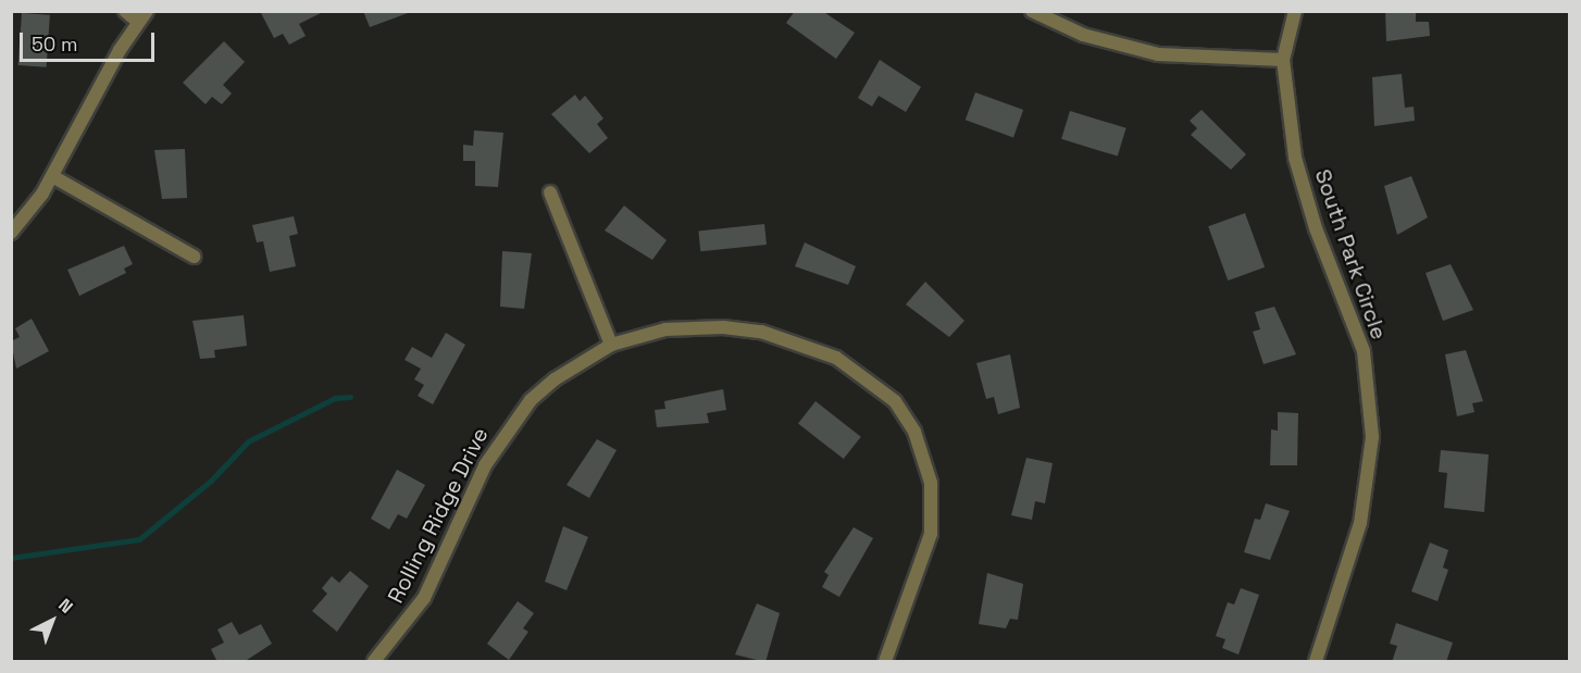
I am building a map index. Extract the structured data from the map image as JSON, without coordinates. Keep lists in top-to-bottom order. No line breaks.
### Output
{"streets":{"street":["South Park Circle","Rolling Ridge Drive"]},"scale_bar":"50 m","north":"top right"}
